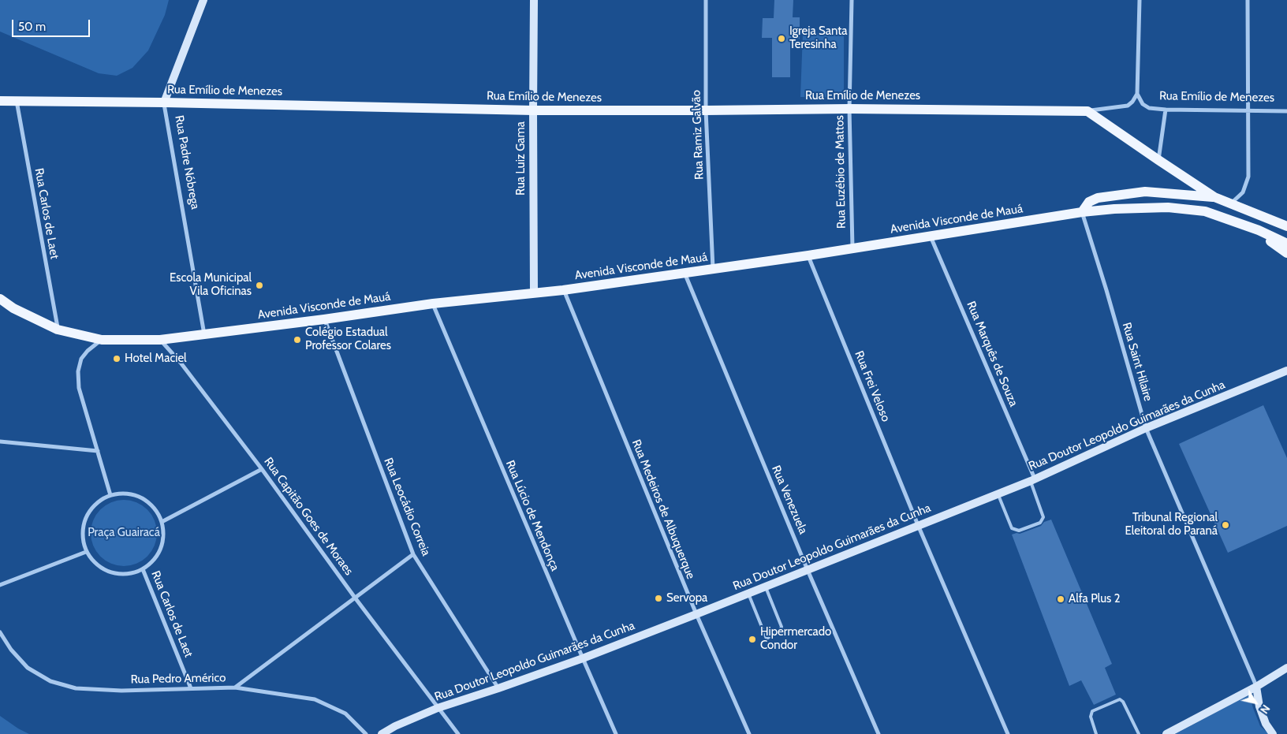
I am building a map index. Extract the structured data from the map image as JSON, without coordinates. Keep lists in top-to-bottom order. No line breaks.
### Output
{"streets":{"main road":["Rua Emílio de Menezes","Avenida Visconde de Mauá"],"street":["Rua Ramiz Galvão","Rua Luiz Gama","Rua Padre Nóbrega","Rua Euzébio de Mattos","Rua Carlos de Laet","Rua Marquês de Souza","Rua Saint Hilaire","Rua Frei Veloso","Rua Doutor Leopoldo Guimarães da Cunha","Rua Venezuela","Rua Leocádio Correia","Rua Medeiros de Albuquerque","Rua Lúcio de Mendonça","Rua Capitão Goes de Moraes","Rua Pedro Américo"]},"crossings":[["Rua Emílio de Menezes","Rua Ramiz Galvão"],["Rua Emílio de Menezes","Rua Luiz Gama"],["Rua Emílio de Menezes","Rua Padre Nóbrega"],["Rua Emílio de Menezes","Rua Euzébio de Mattos"],["Rua Emílio de Menezes","Rua Carlos de Laet"],["Rua Ramiz Galvão","Avenida Visconde de Mauá"],["Rua Luiz Gama","Avenida Visconde de Mauá"],["Rua Padre Nóbrega","Avenida Visconde de Mauá"],["Rua Euzébio de Mattos","Avenida Visconde de Mauá"],["Rua Carlos de Laet","Avenida Visconde de Mauá"],["Rua Carlos de Laet","Rua Pedro Américo"],["Avenida Visconde de Mauá","Rua Marquês de Souza"],["Avenida Visconde de Mauá","Rua Saint Hilaire"],["Avenida Visconde de Mauá","Rua Frei Veloso"],["Avenida Visconde de Mauá","Rua Venezuela"],["Avenida Visconde de Mauá","Rua Leocádio Correia"],["Avenida Visconde de Mauá","Rua Medeiros de Albuquerque"],["Avenida Visconde de Mauá","Rua Lúcio de Mendonça"],["Avenida Visconde de Mauá","Rua Capitão Goes de Moraes"],["Rua Marquês de Souza","Rua Doutor Leopoldo Guimarães da Cunha"],["Rua Saint Hilaire","Rua Doutor Leopoldo Guimarães da Cunha"],["Rua Frei Veloso","Rua Doutor Leopoldo Guimarães da Cunha"],["Rua Doutor Leopoldo Guimarães da Cunha","Rua Venezuela"],["Rua Doutor Leopoldo Guimarães da Cunha","Rua Leocádio Correia"],["Rua Doutor Leopoldo Guimarães da Cunha","Rua Medeiros de Albuquerque"],["Rua Doutor Leopoldo Guimarães da Cunha","Rua Lúcio de Mendonça"],["Rua Doutor Leopoldo Guimarães da Cunha","Rua Capitão Goes de Moraes"]],"parks":["Praça Guairacá"],"places":["Igreja Santa Teresinha","Escola Municipal Vila Oficinas","Colégio Estadual Professor Colares","Hotel Maciel","Tribunal Regional Eleitoral do Paraná","Servopa","Alfa Plus 2","Hipermercado Condor"],"scale_bar":"50 m","north":"bottom right"}
